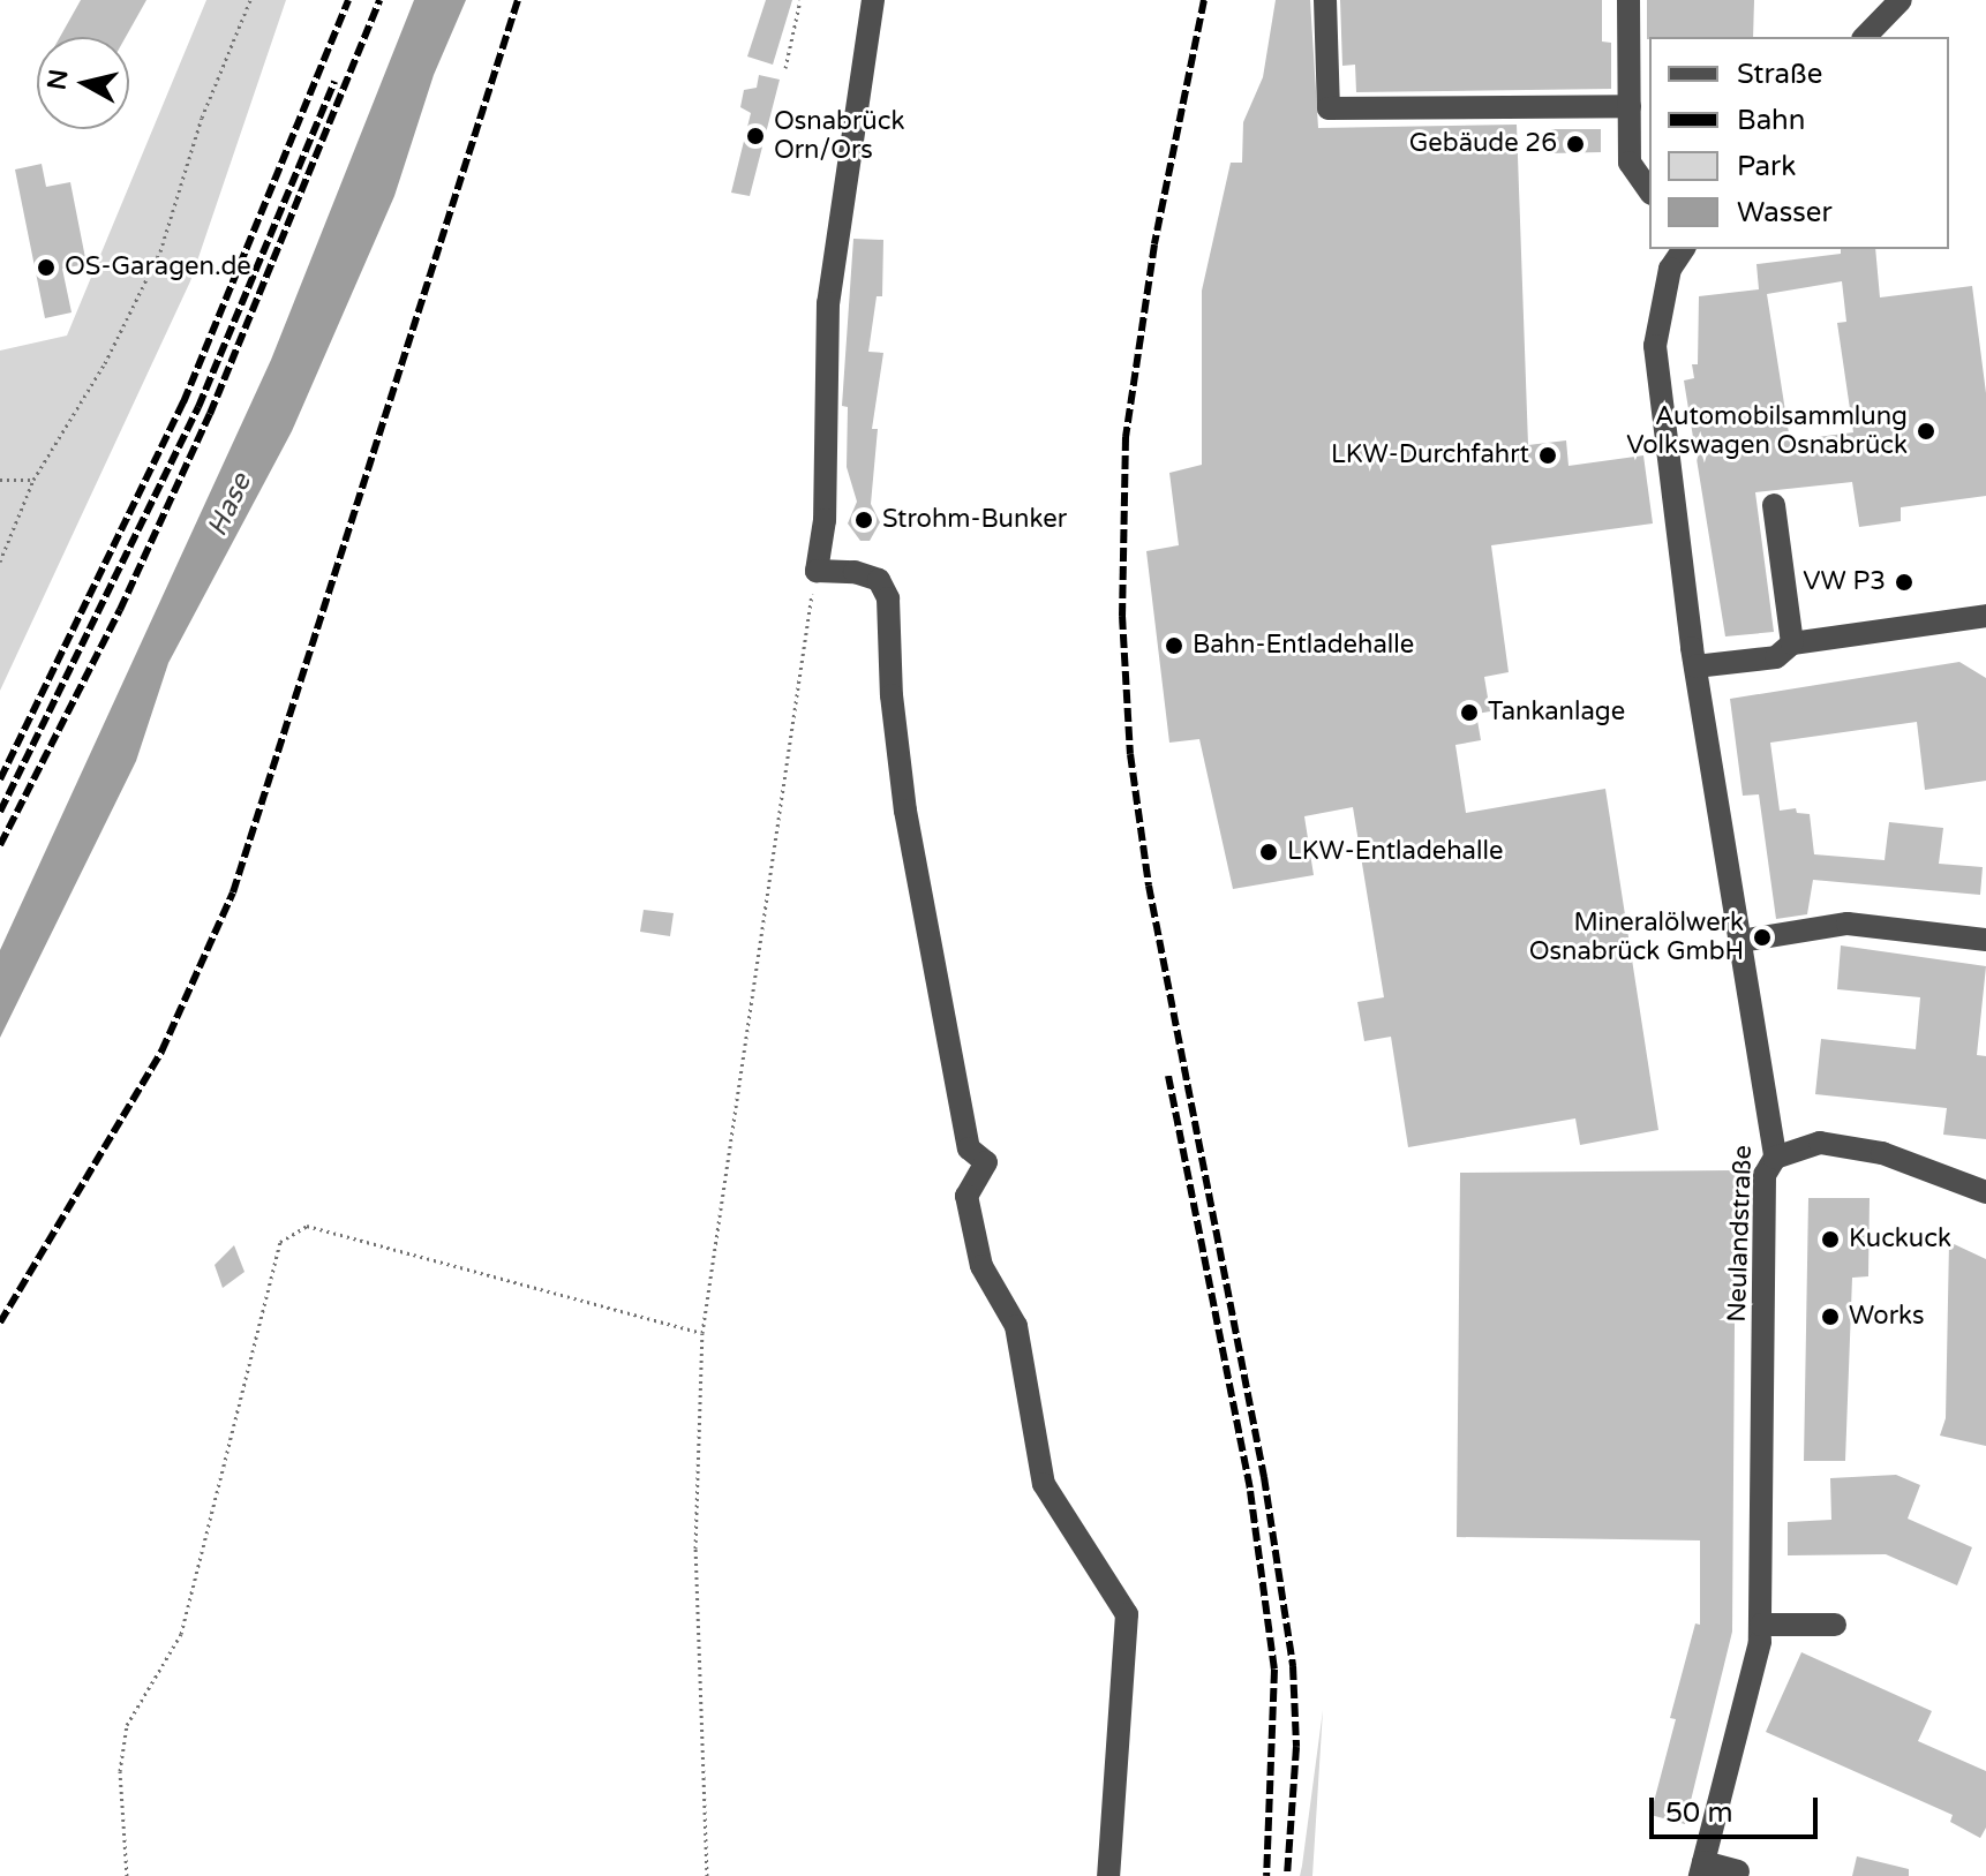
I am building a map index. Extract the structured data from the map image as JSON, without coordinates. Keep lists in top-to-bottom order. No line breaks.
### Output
{"streets":{"street":["Neulandstraße"]},"water":["Hase"],"places":["Osnabrück Orn/Ors","Gebäude 26","OS-Garagen.de","Automobilsammlung Volkswagen Osnabrück","LKW-Durchfahrt","Strohm-Bunker","VW P3","Bahn-Entladehalle","Tankanlage","LKW-Entladehalle","Mineralölwerk Osnabrück GmbH","Kuckuck","Works"],"legend":["Straße","Bahn","Park","Wasser"],"scale_bar":"50 m","north":"left"}
